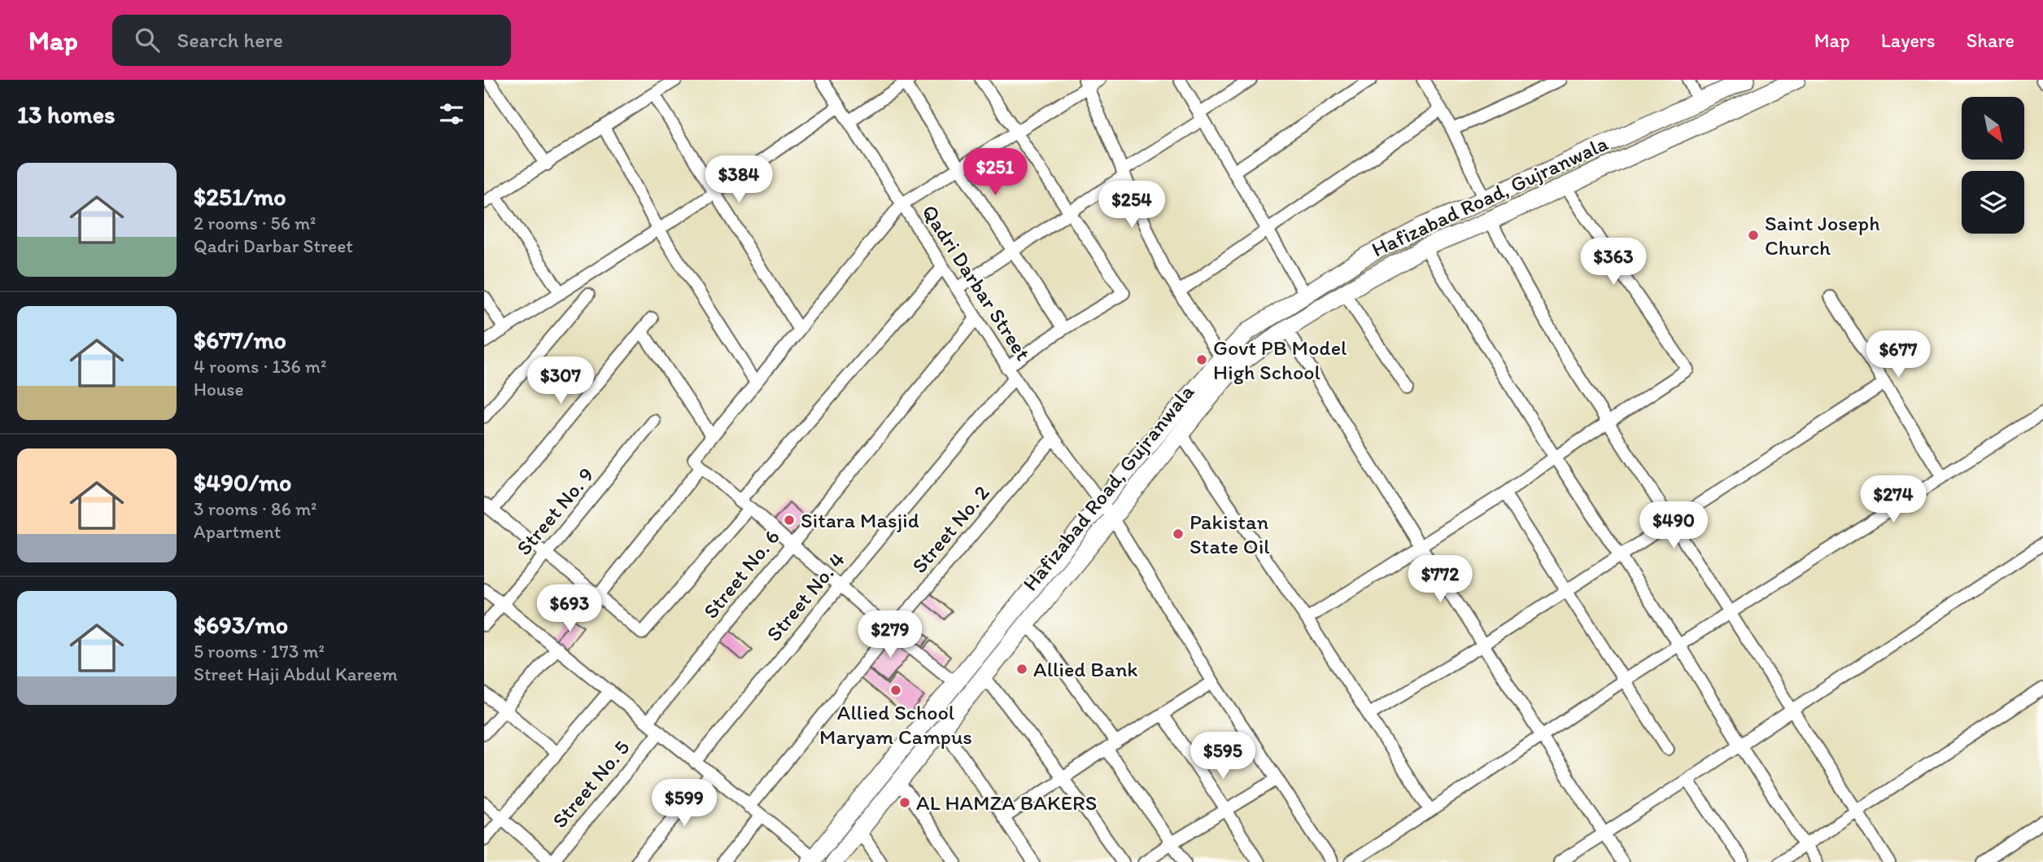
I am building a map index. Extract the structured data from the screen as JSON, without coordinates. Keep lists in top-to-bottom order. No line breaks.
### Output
{"streets":{"main road":["Hafizabad Road, Gujranwala"],"street":["Qadri Darbar Street","Street No. 9","Street No. 2","Street No. 6","Street No. 4","Street No. 5"]},"crossings":[["Hafizabad Road, Gujranwala","Qadri Darbar Street"],["Qadri Darbar Street","Street No. 2"],["Qadri Darbar Street","Street No. 6"],["Qadri Darbar Street","Street No. 4"]],"places":["Saint Joseph Church","Govt PB Model High School","Sitara Masjid","Pakistan State Oil","Allied Bank","Allied School Maryam Campus","AL HAMZA BAKERS"],"north":"bottom right","page":{"header":"Map","search":"Search here","nav":["Map","Layers","Share"],"heading":"13 homes","list":[{"name":"$251/mo","note":"2 rooms · 56 m² · Qadri Darbar Street"},{"name":"$677/mo","note":"4 rooms · 136 m² · House"},{"name":"$490/mo","note":"3 rooms · 86 m² · Apartment"},{"name":"$693/mo","note":"5 rooms · 173 m² · Street Haji Abdul Kareem"}],"price":["$251","$384","$254","$363","$677","$307","$274","$490","$772","$693","$279","$595","$599"]}}
